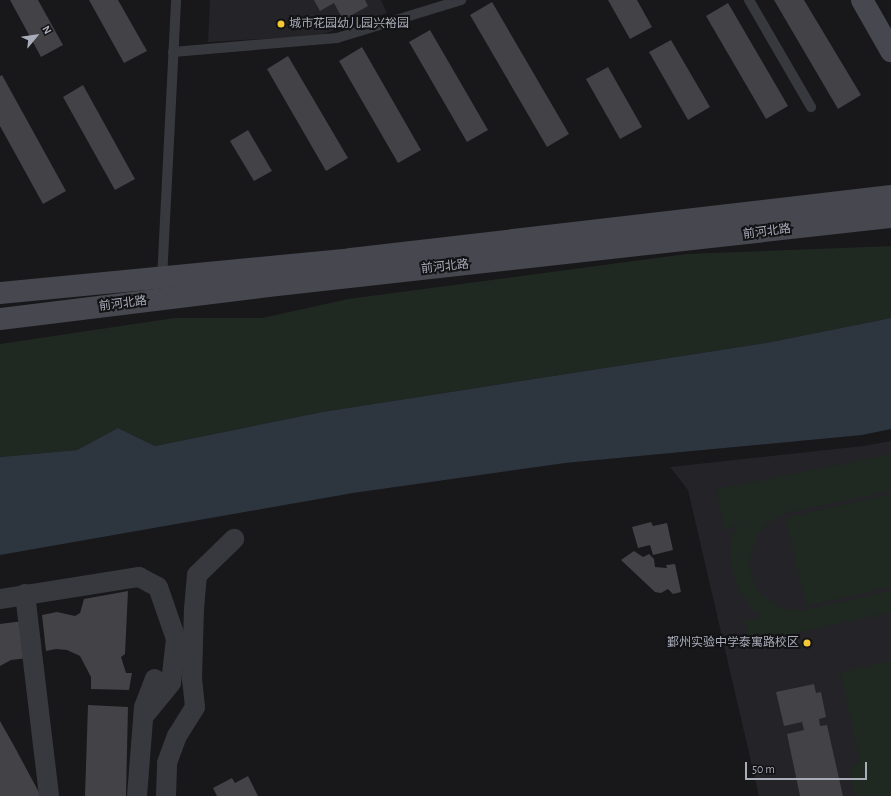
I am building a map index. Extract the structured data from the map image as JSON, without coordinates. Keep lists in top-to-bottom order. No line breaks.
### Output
{"streets":{"main road":["前河北路"]},"places":["城市花园幼儿园兴裕园","鄞州实验中学泰寓路校区"],"scale_bar":"50 m","north":"top right"}
